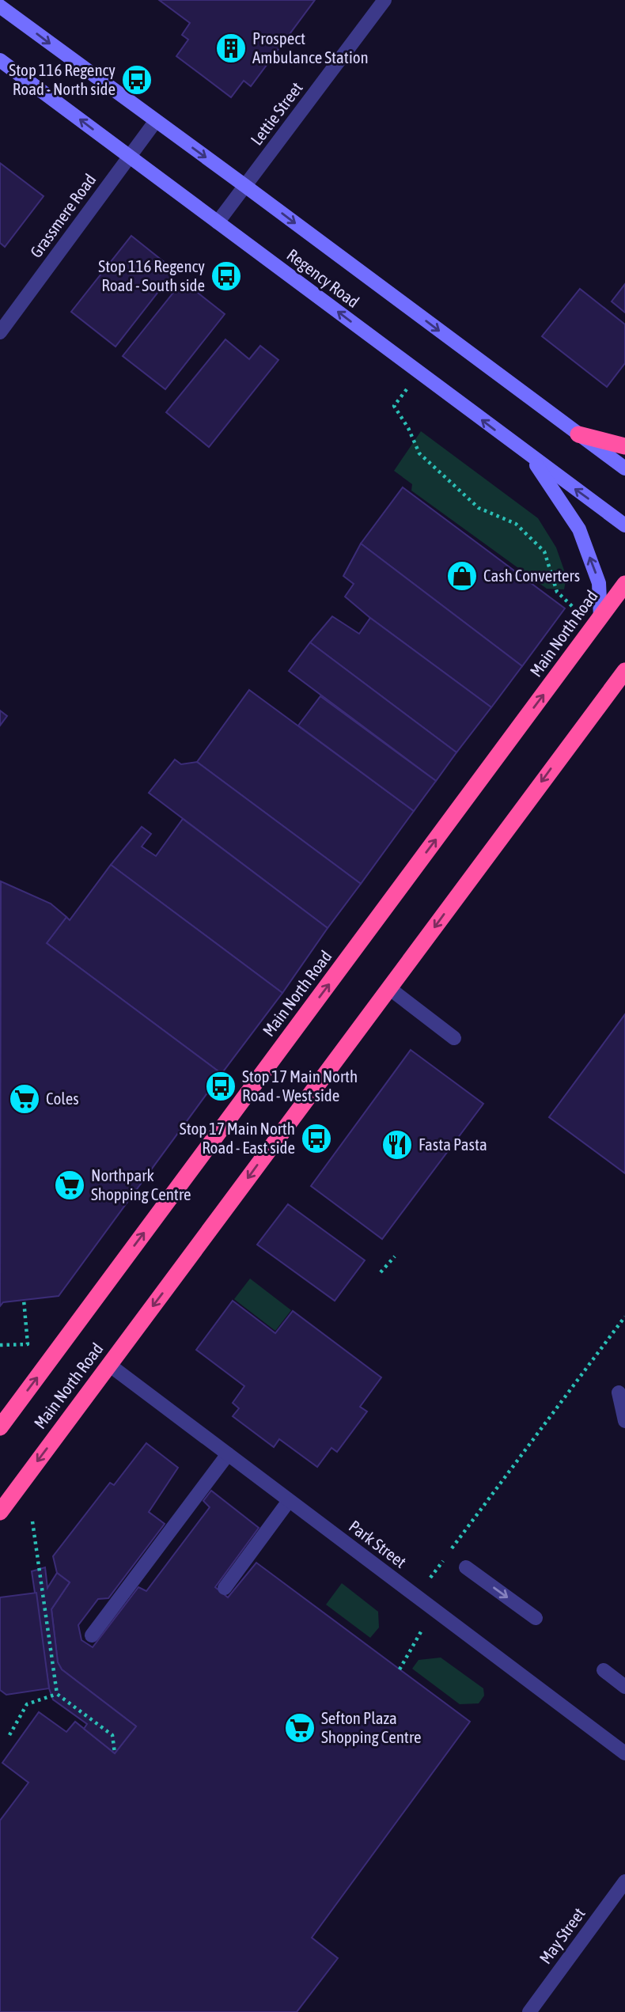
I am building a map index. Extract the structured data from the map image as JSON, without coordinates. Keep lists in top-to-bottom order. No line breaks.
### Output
{"streets":{"highway":["Main North Road"],"main road":["Regency Road"],"street":["Lettie Street","Grassmere Road","Park Street","May Street"]},"crossings":[["Lettie Street","Regency Road"],["Grassmere Road","Regency Road"],["Main North Road","Park Street"]],"places":{"building":["Prospect Ambulance Station"],"bus stop":["Stop 116 Regency Road - North side","Stop 116 Regency Road - South side","Stop 17 Main North Road - West side","Stop 17 Main North Road - East side"],"shop":["Cash Converters"],"supermarket":["Coles","Northpark Shopping Centre","Sefton Plaza Shopping Centre"],"restaurant":["Fasta Pasta"]}}
